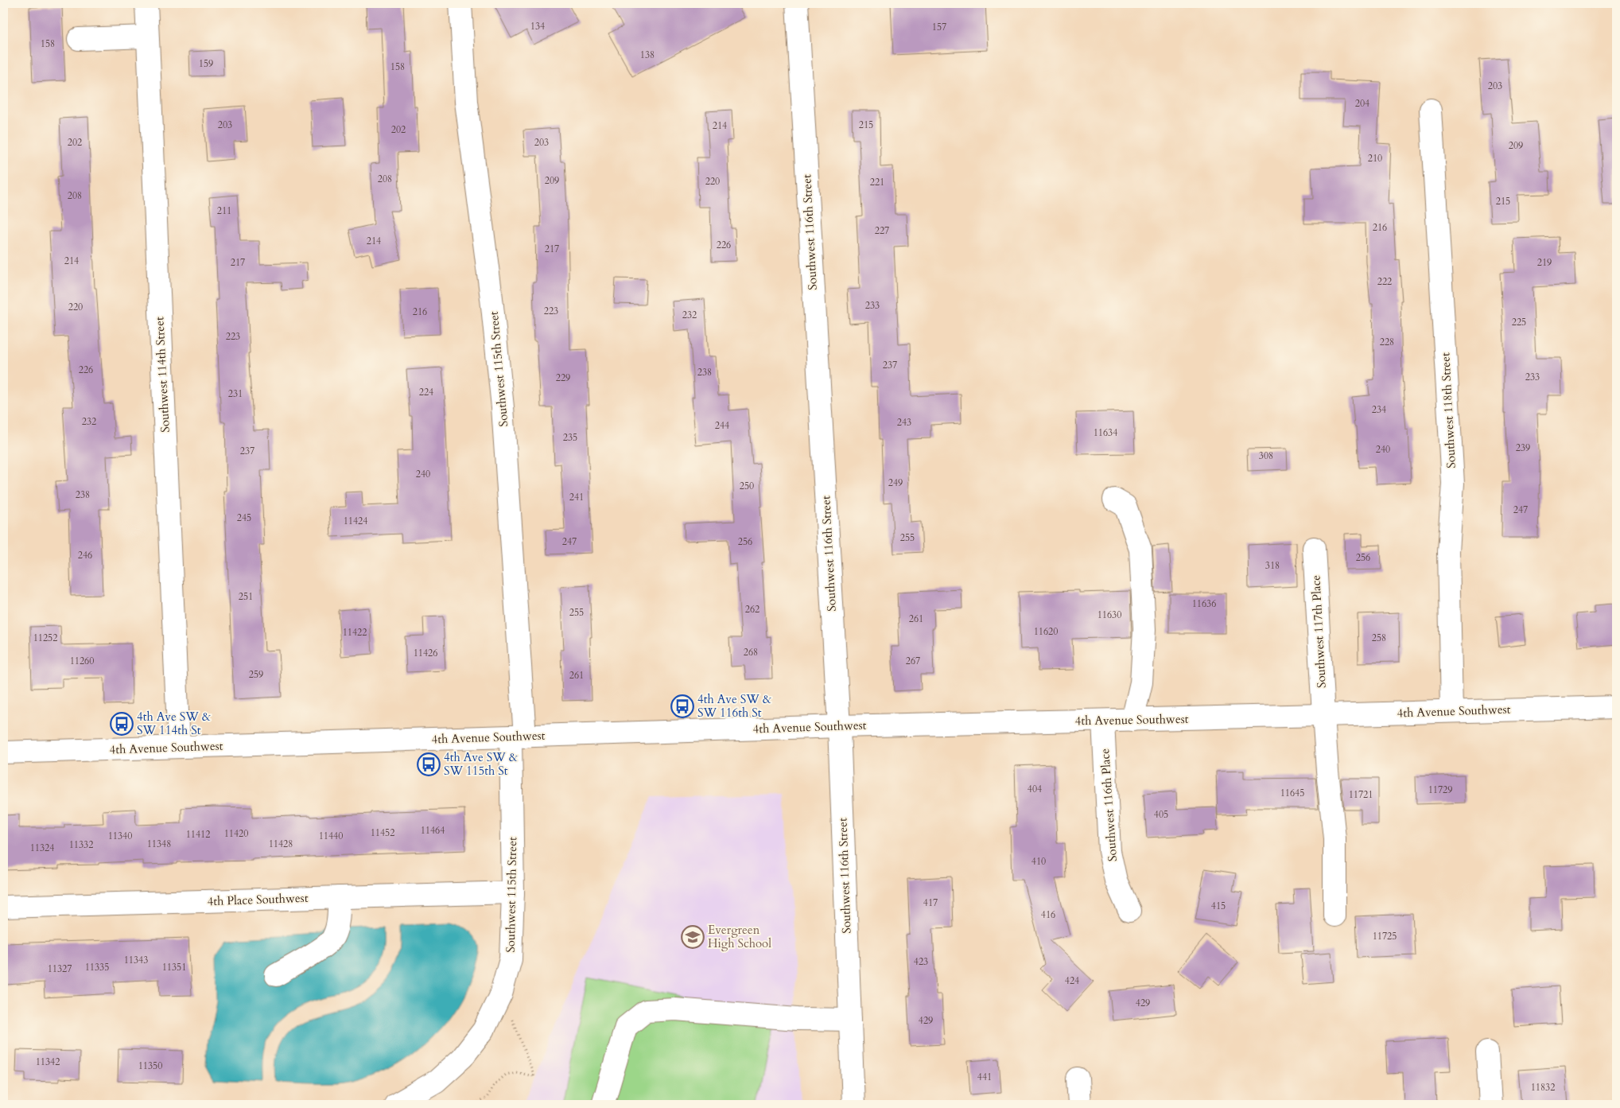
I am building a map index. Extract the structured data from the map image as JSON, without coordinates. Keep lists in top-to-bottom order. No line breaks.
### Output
{"streets":{"street":["Southwest 116th Street","Southwest 115th Street","Southwest 114th Street","Southwest 118th Street","Southwest 117th Place","4th Avenue Southwest","Southwest 116th Place","4th Place Southwest"]},"crossings":[["Southwest 116th Street","4th Avenue Southwest"],["Southwest 115th Street","4th Avenue Southwest"],["Southwest 115th Street","4th Place Southwest"],["Southwest 114th Street","4th Avenue Southwest"],["Southwest 118th Street","4th Avenue Southwest"],["Southwest 117th Place","4th Avenue Southwest"],["4th Avenue Southwest","Southwest 116th Place"]],"places":{"bus stop":["4th Ave SW & SW 116th St","4th Ave SW & SW 114th St","4th Ave SW & SW 115th St"],"school or university":["Evergreen High School"]},"house_numbers":["134","157","158","138","159","158","203","204","203","215","214","202","202","203","209","210","208","209","220","221","208","215","211","216","227","214","226","217","214","217","219","222","233","220","223","216","232","225","223","228","237","226","238","233","229","224","231","234","232","243","244","11634","235","239","240","237","308","240","249","250","238","241","247","245","11424","255","247","256","246","256","318","251","11636","262","255","11630","261","11620","11422","11252","258","268","11426","11260","267","259","261","404","11729","11645","11721","405","11464","11452","11420","11412","11340","11440","11348","11428","11332","11324","410","417","415","416","11725","11343","423","11335","11351","11327","424","429","429","11342","11350","441","11832"]}
